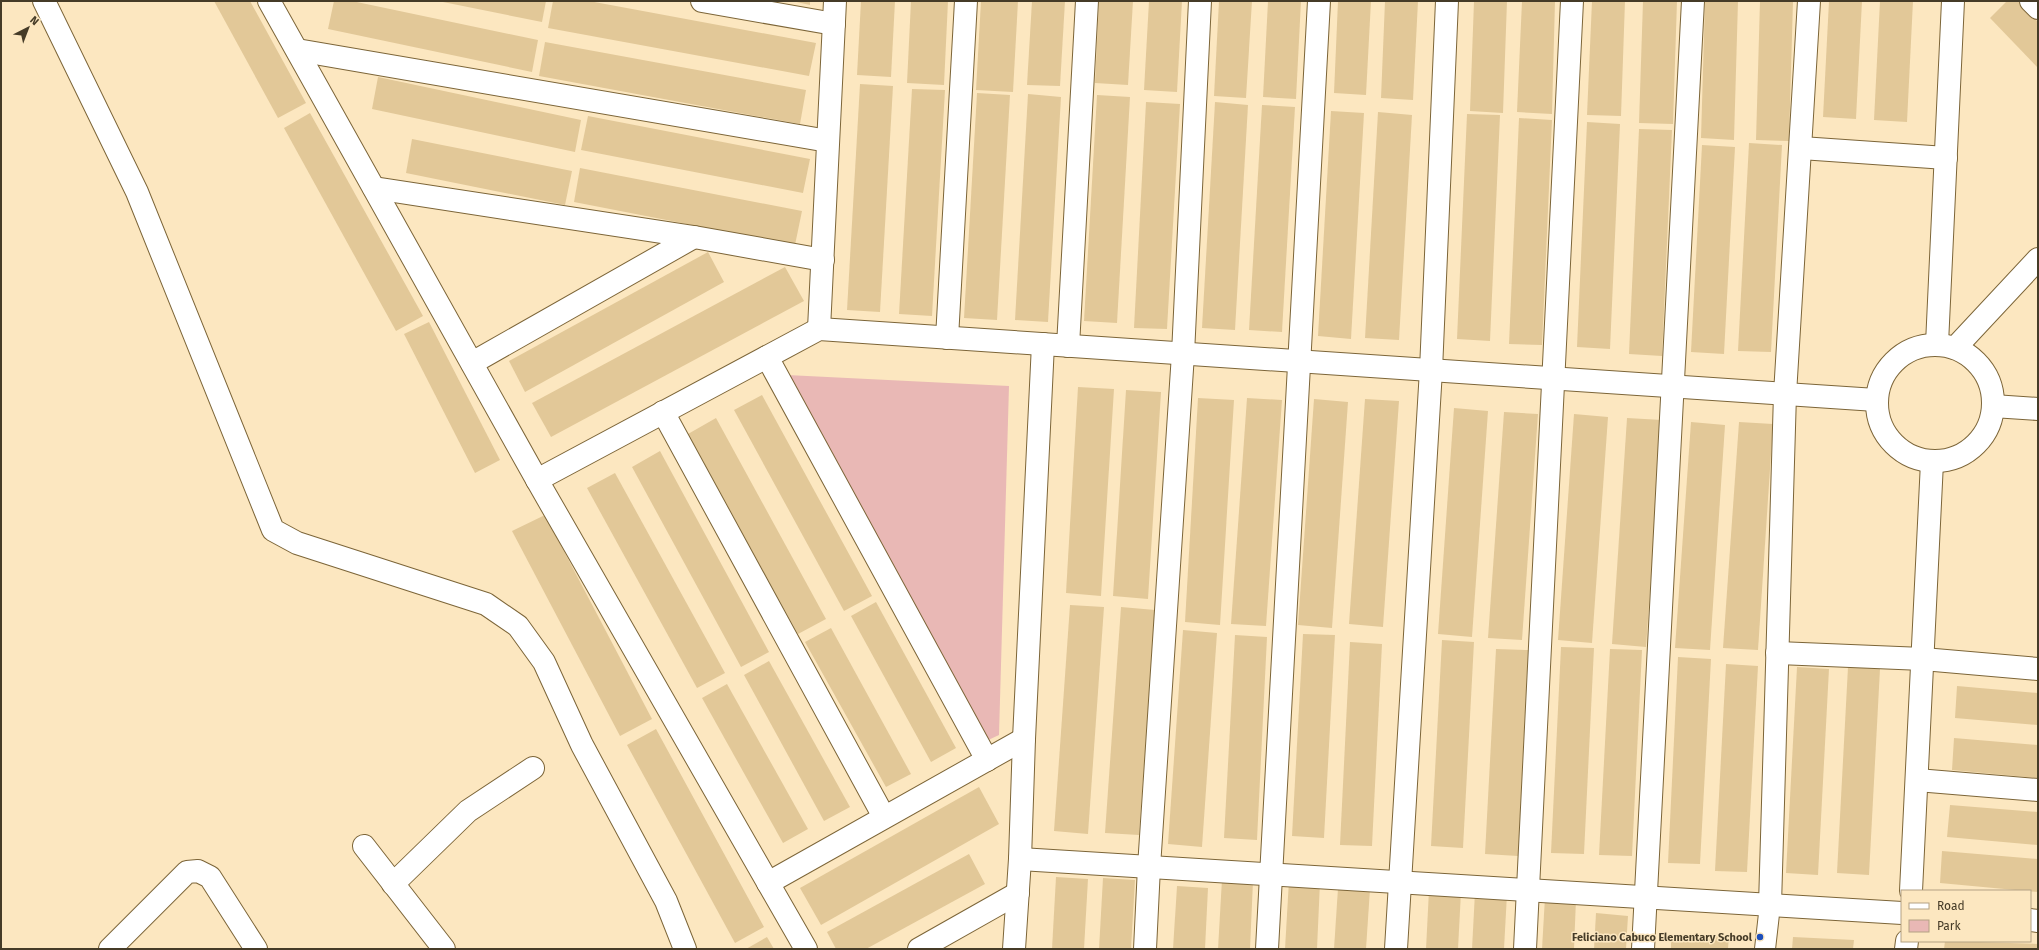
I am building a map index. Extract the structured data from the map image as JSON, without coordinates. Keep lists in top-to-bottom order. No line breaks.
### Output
{"places":["Feliciano Cabuco Elementary School"],"legend":["Road","Park"],"north":"top right"}
